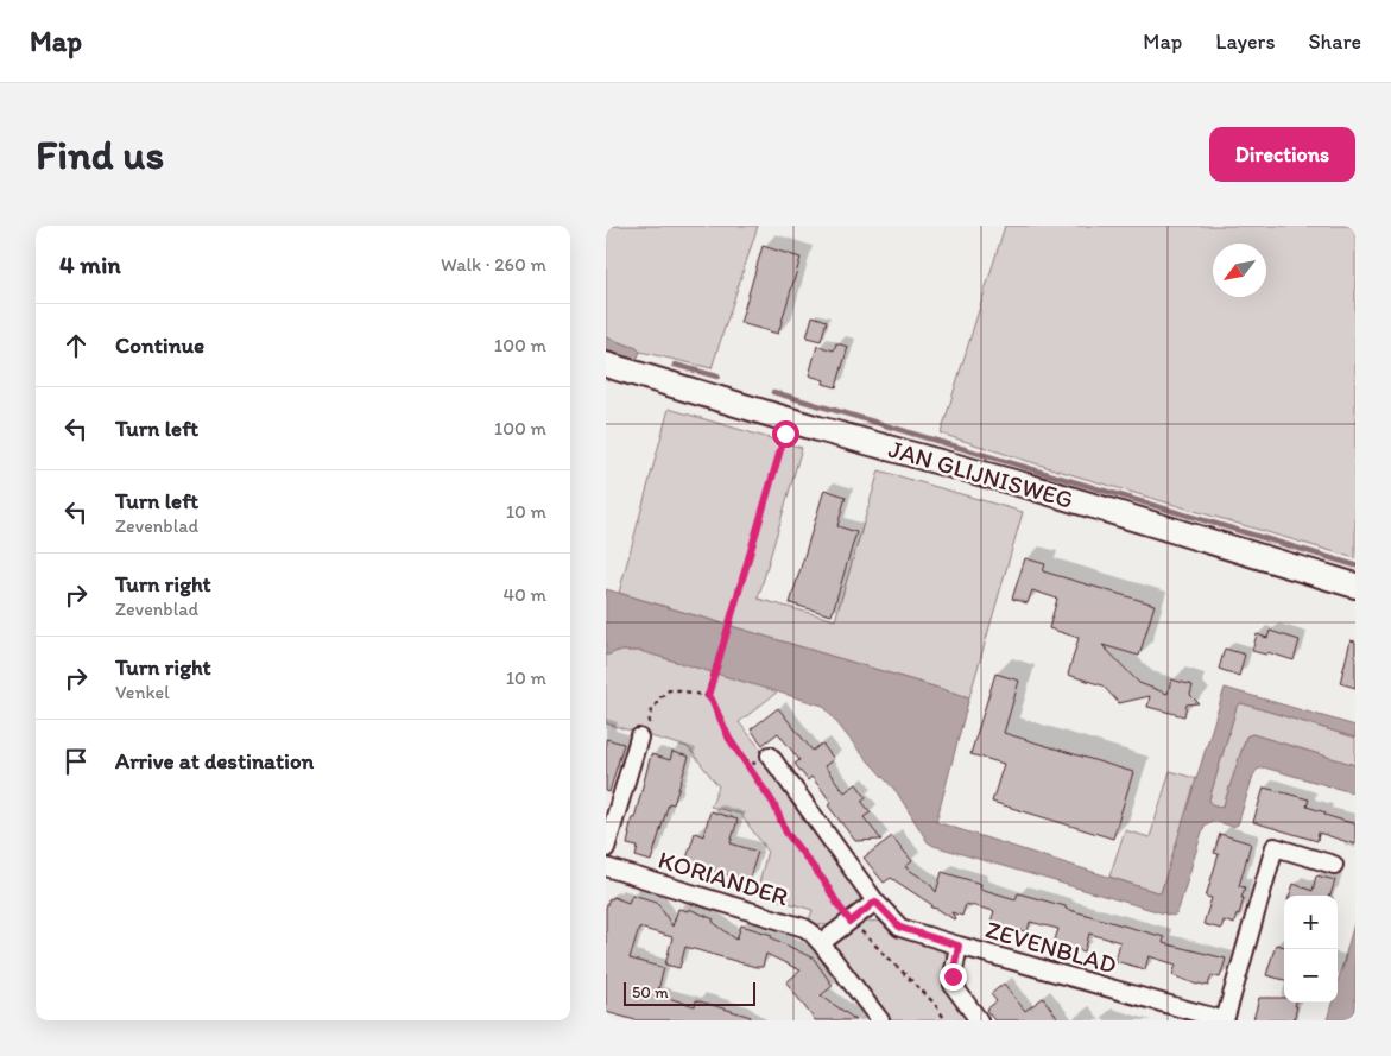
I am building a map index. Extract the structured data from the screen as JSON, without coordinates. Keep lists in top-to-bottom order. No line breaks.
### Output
{"streets":{"street":["JAN GLIJNISWEG","KORIANDER","ZEVENBLAD"]},"scale_bar":"50 m","north":"bottom left","page":{"header":"Map","nav":["Map","Layers","Share"],"buttons":"Directions","title":"Find us","heading":["4 min","Walk · 260 m"],"list":[["Continue","100 m"],["Turn left","100 m"],["Turn left","Zevenblad","10 m"],["Turn right","Zevenblad","40 m"],["Turn right","Venkel","10 m"],"Arrive at destination"],"map_buttons":["+","−"],"scale":"50 m"}}
